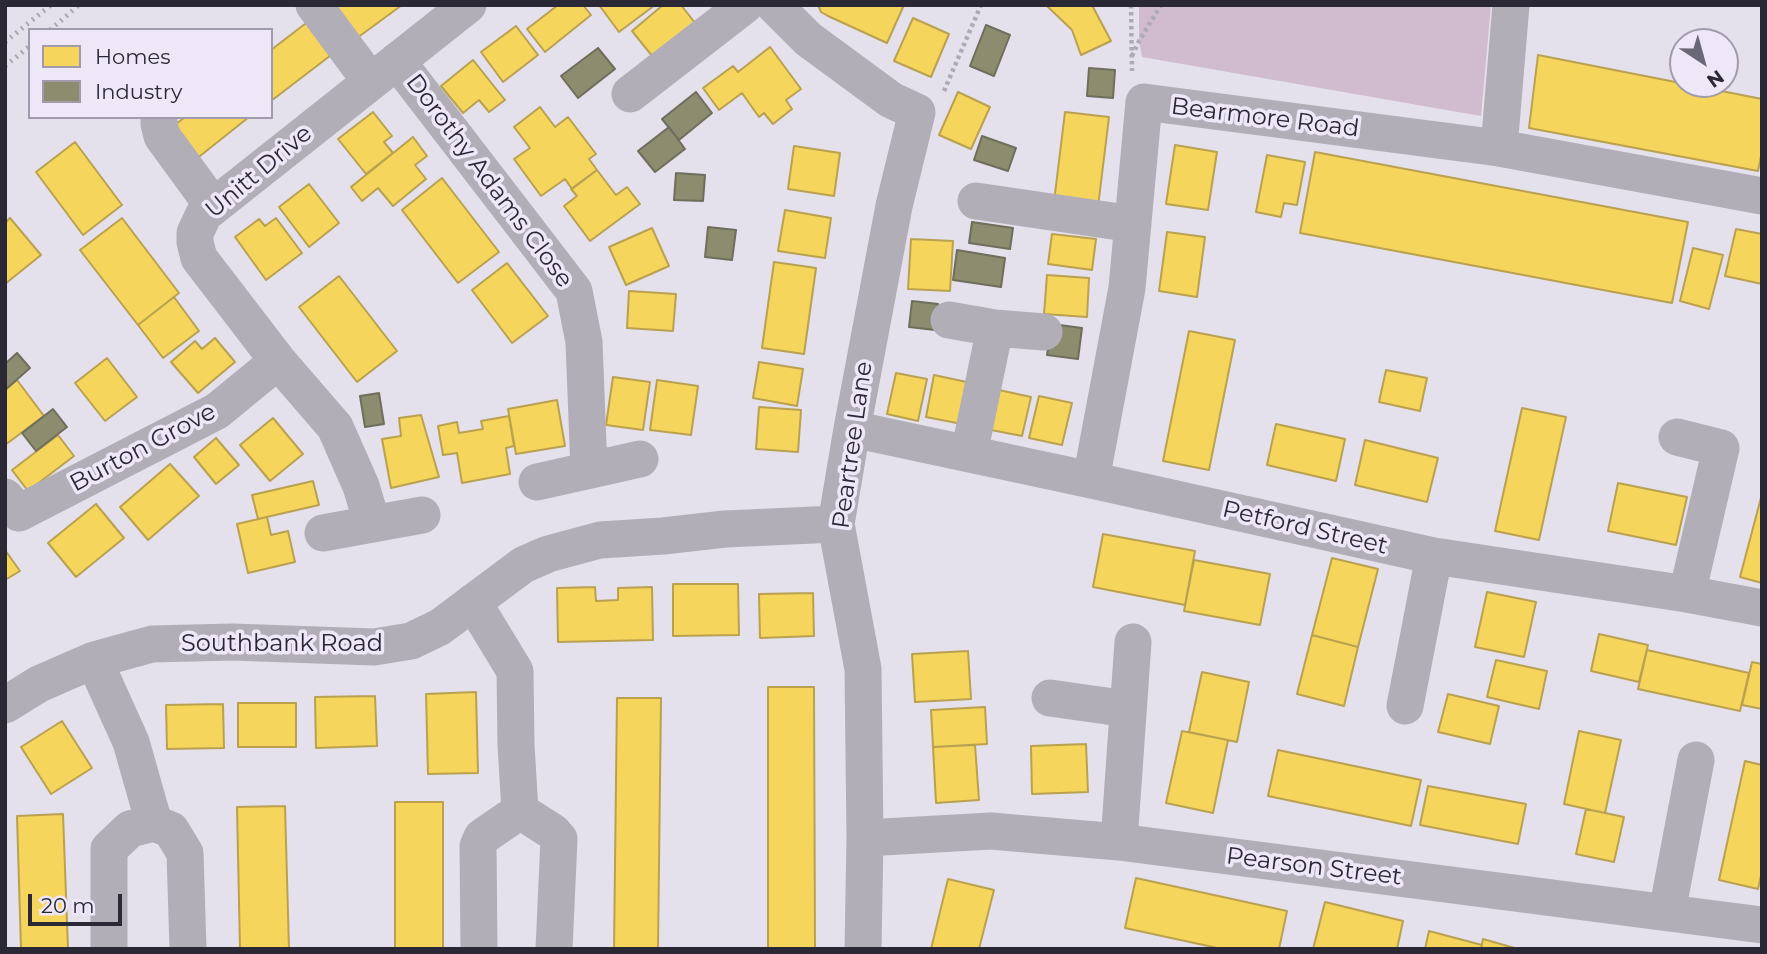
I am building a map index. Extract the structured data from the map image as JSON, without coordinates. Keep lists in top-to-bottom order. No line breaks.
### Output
{"streets":{"street":["Bearmore Road","Unitt Drive","Dorothy Adams Close","Peartree Lane","Burton Grove","Petford Street","Southbank Road","Pearson Street"]},"crossings":[["Bearmore Road","Petford Street"],["Unitt Drive","Dorothy Adams Close"],["Unitt Drive","Burton Grove"],["Peartree Lane","Petford Street"],["Peartree Lane","Southbank Road"],["Peartree Lane","Pearson Street"]],"legend":["Homes","Industry"],"scale_bar":"20 m","north":"bottom right"}
